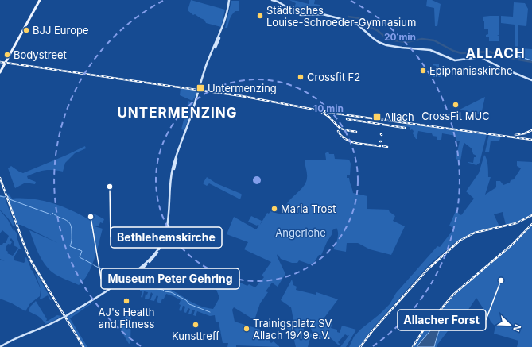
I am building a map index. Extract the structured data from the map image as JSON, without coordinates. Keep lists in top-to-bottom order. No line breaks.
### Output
{"districts":["ALLACH","UNTERMENZING"],"parks":["Angerlohe"],"places":{"other":["Städtisches Louise-Schroeder-Gymnasium","BJJ Europe","Bodystreet","Epiphaniaskirche","Crossfit F2","CrossFit MUC","Bethlehemskirche","Maria Trost","Museum Peter Gehring","Allacher Forst","AJ's Health and Fitness","Kunsttreff","Trainigsplatz SV Allach 1949 e.V."],"transit":["Untermenzing","Allach"]},"north":"bottom right","rings":["20 min","10 min"]}
